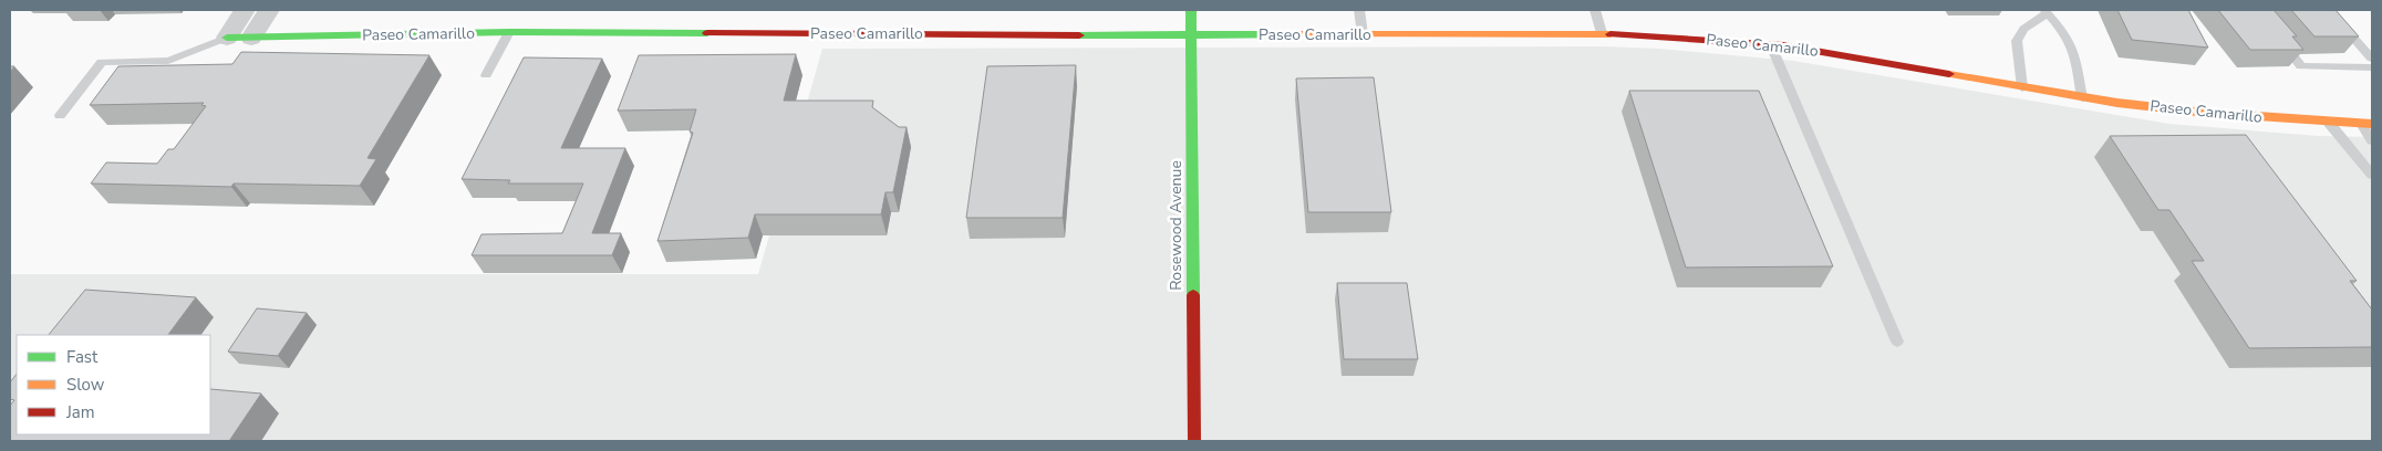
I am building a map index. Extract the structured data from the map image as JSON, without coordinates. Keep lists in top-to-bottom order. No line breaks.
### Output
{"streets":{"street":["Paseo Camarillo","Rosewood Avenue"]},"crossings":[["Paseo Camarillo","Rosewood Avenue"]],"legend":["Fast","Slow","Jam"]}
